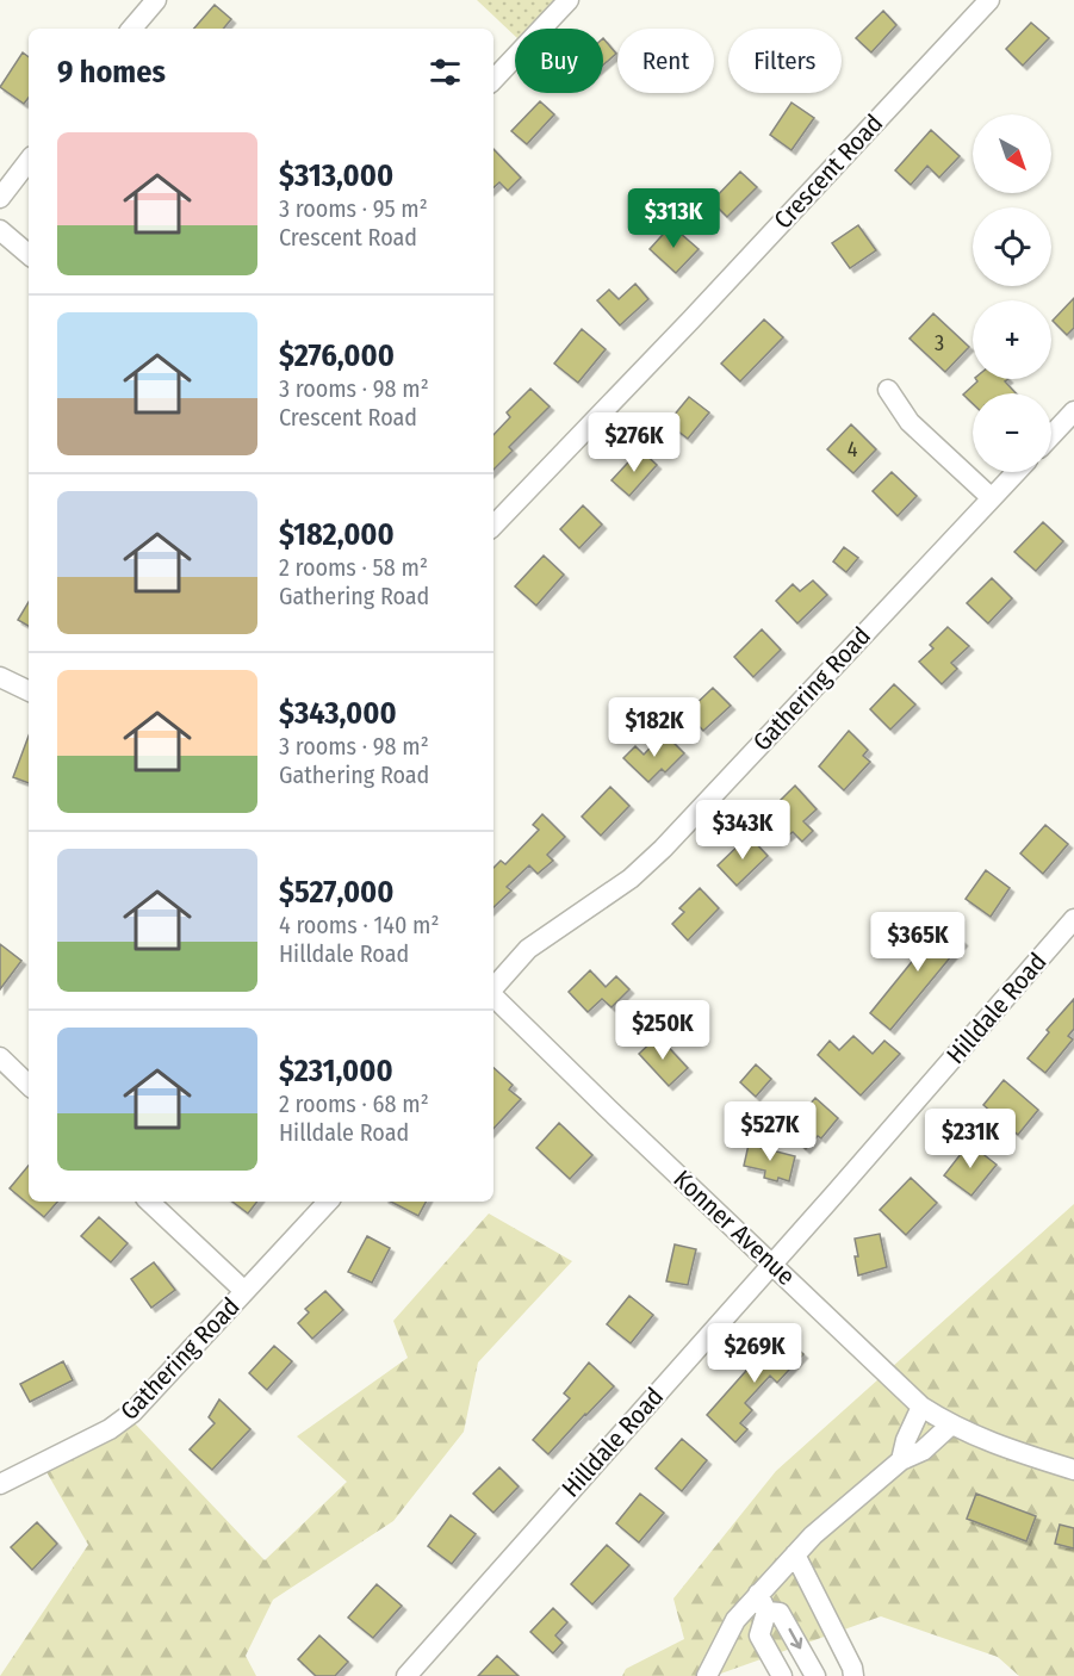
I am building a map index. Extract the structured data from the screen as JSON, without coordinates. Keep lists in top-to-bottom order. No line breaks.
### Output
{"streets":{"street":["Crescent Road","Gathering Road","Hilldale Road","Konner Avenue"]},"crossings":[["Hilldale Road","Konner Avenue"]],"house_numbers":["3","4"],"north":"bottom right","page":{"chip":["Buy","Rent","Filters"],"heading":"9 homes","map_buttons":["+","−"],"list":[{"name":"$313,000","note":"3 rooms · 95 m² · Crescent Road"},{"name":"$276,000","note":"3 rooms · 98 m² · Crescent Road"},{"name":"$182,000","note":"2 rooms · 58 m² · Gathering Road"},{"name":"$343,000","note":"3 rooms · 98 m² · Gathering Road"},{"name":"$527,000","note":"4 rooms · 140 m² · Hilldale Road"},{"name":"$231,000","note":"2 rooms · 68 m² · Hilldale Road"}],"price":["$313K","$276K","$182K","$343K","$365K","$250K","$527K","$231K","$269K"]}}
